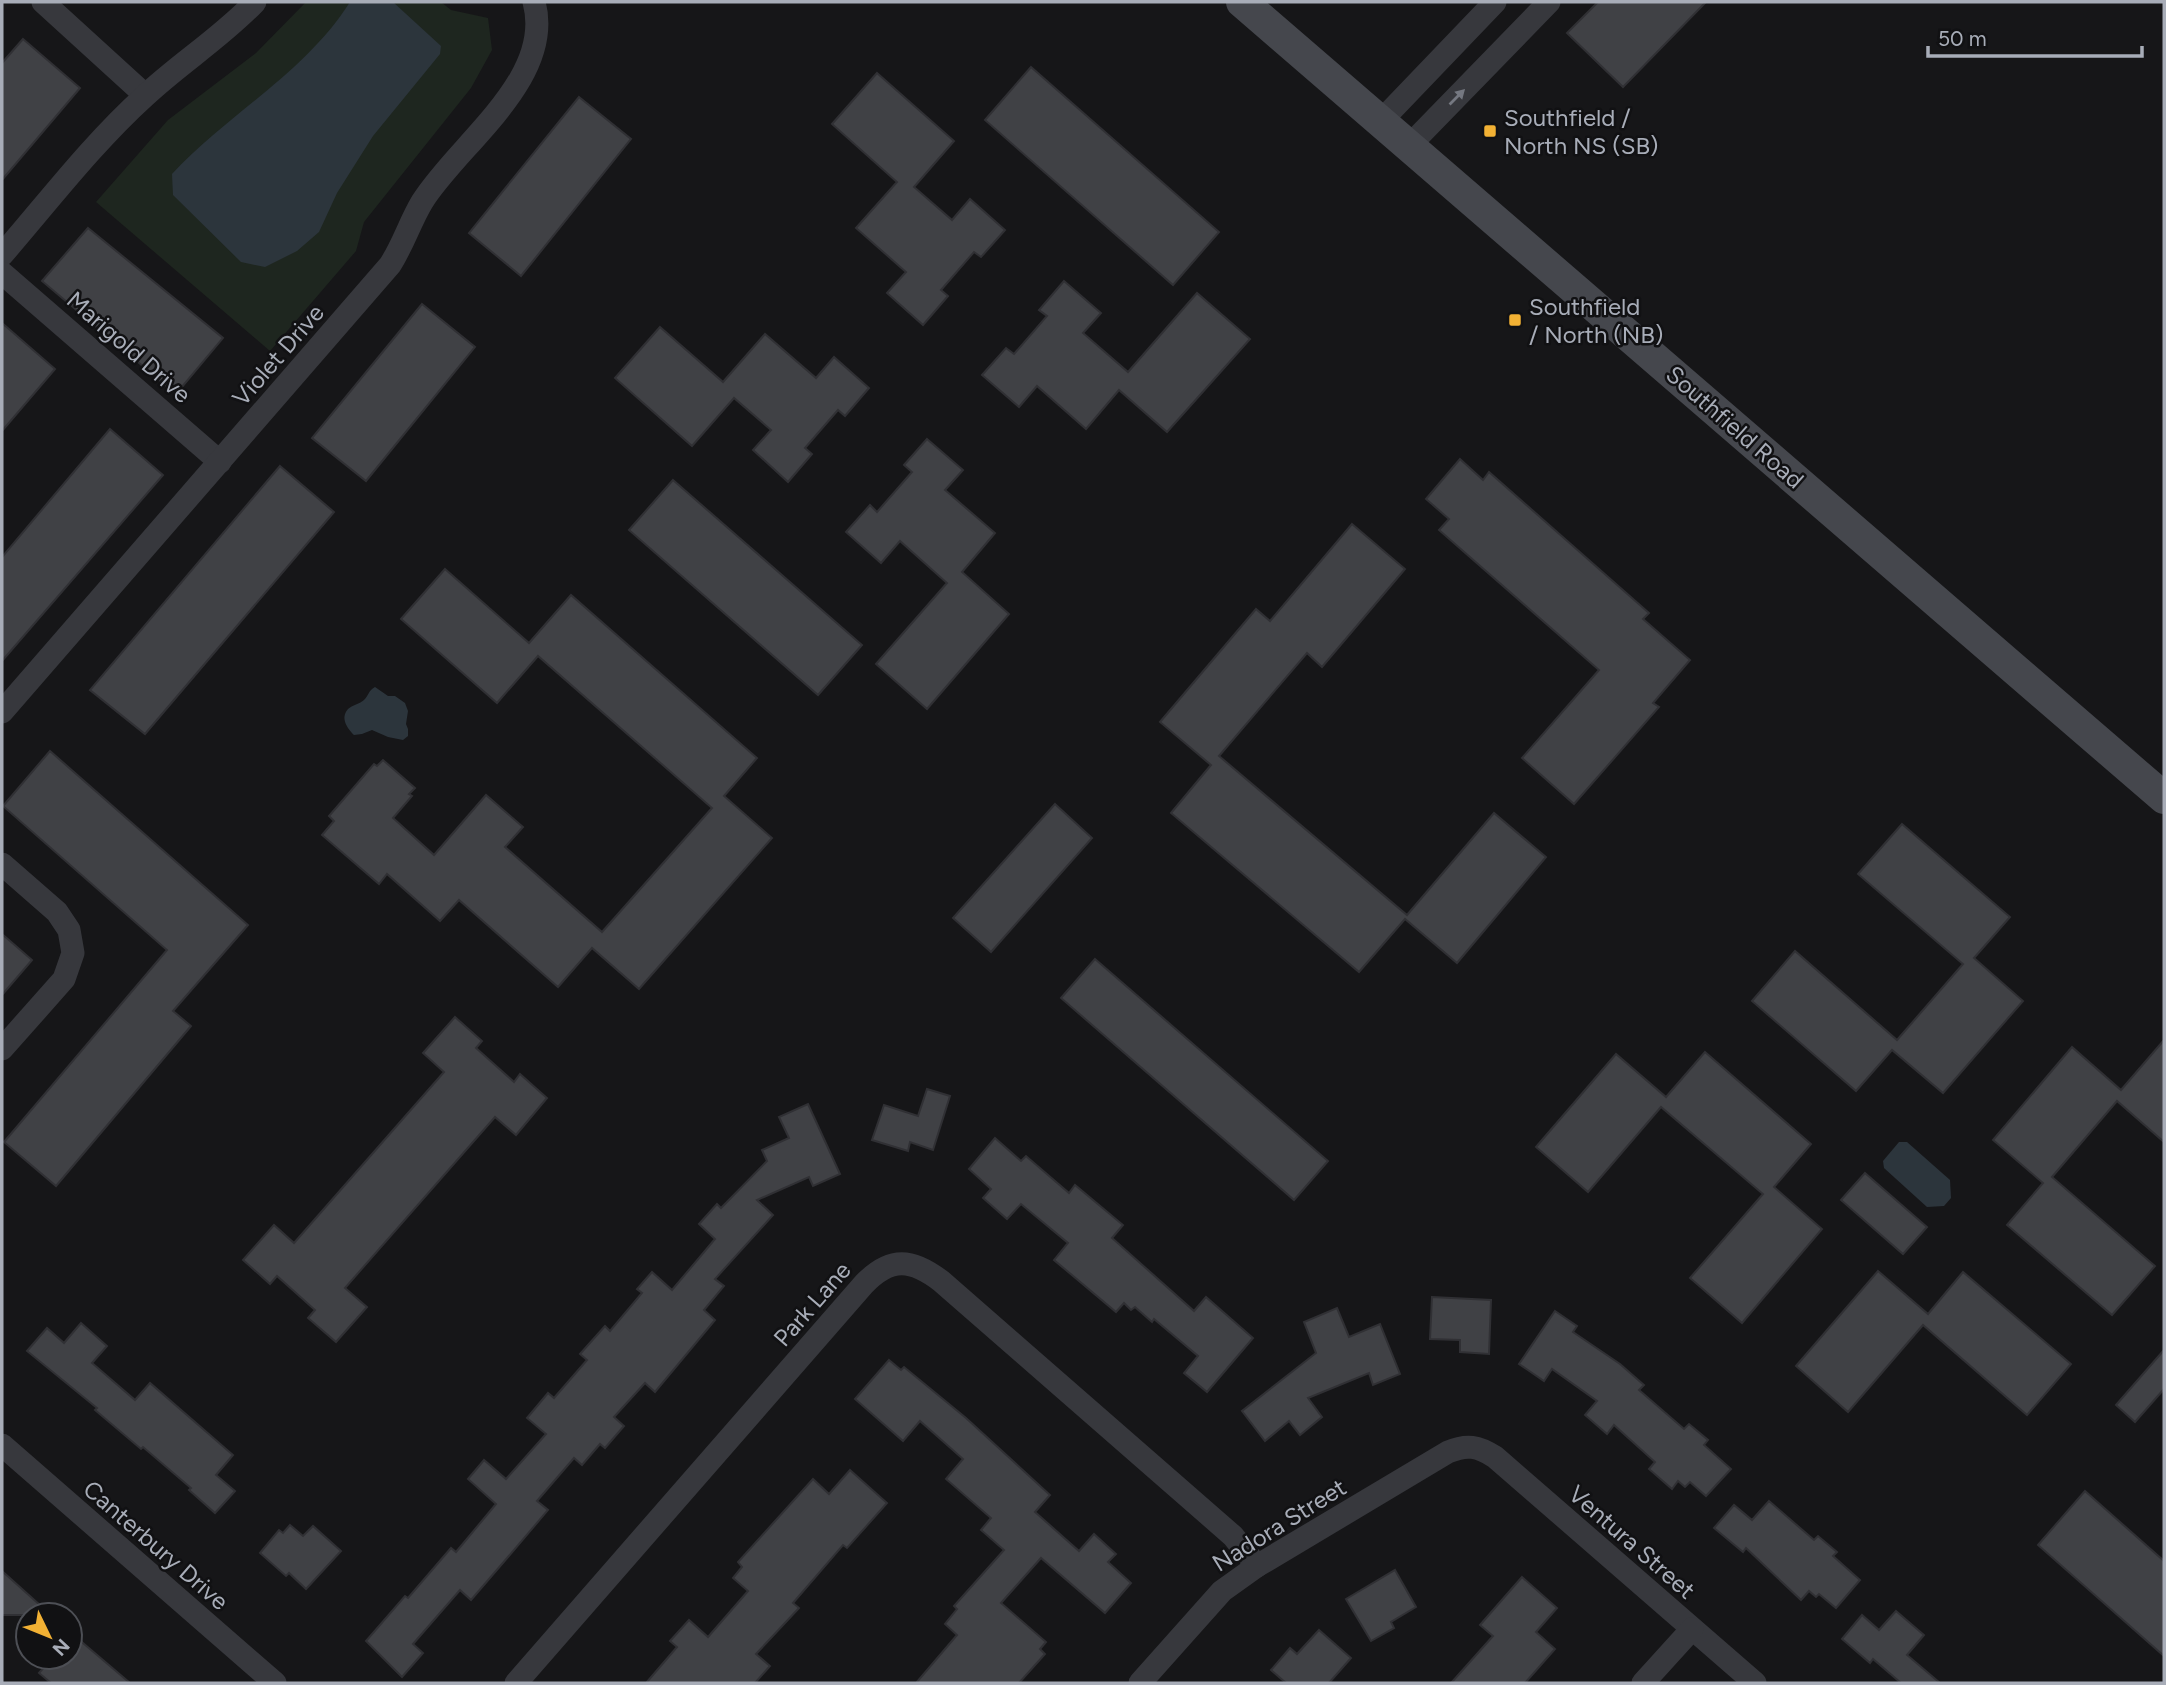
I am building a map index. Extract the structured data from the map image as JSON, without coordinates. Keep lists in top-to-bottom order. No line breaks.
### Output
{"streets":{"main road":["Southfield Road"],"street":["Marigold Drive","Violet Drive","Park Lane","Nadora Street","Ventura Street","Canterbury Drive"]},"crossings":[["Marigold Drive","Violet Drive"],["Park Lane","Nadora Street"],["Nadora Street","Ventura Street"]],"places":{"transit":["Southfield / North NS (SB)","Southfield / North (NB)"]},"scale_bar":"50 m","north":"bottom right"}
